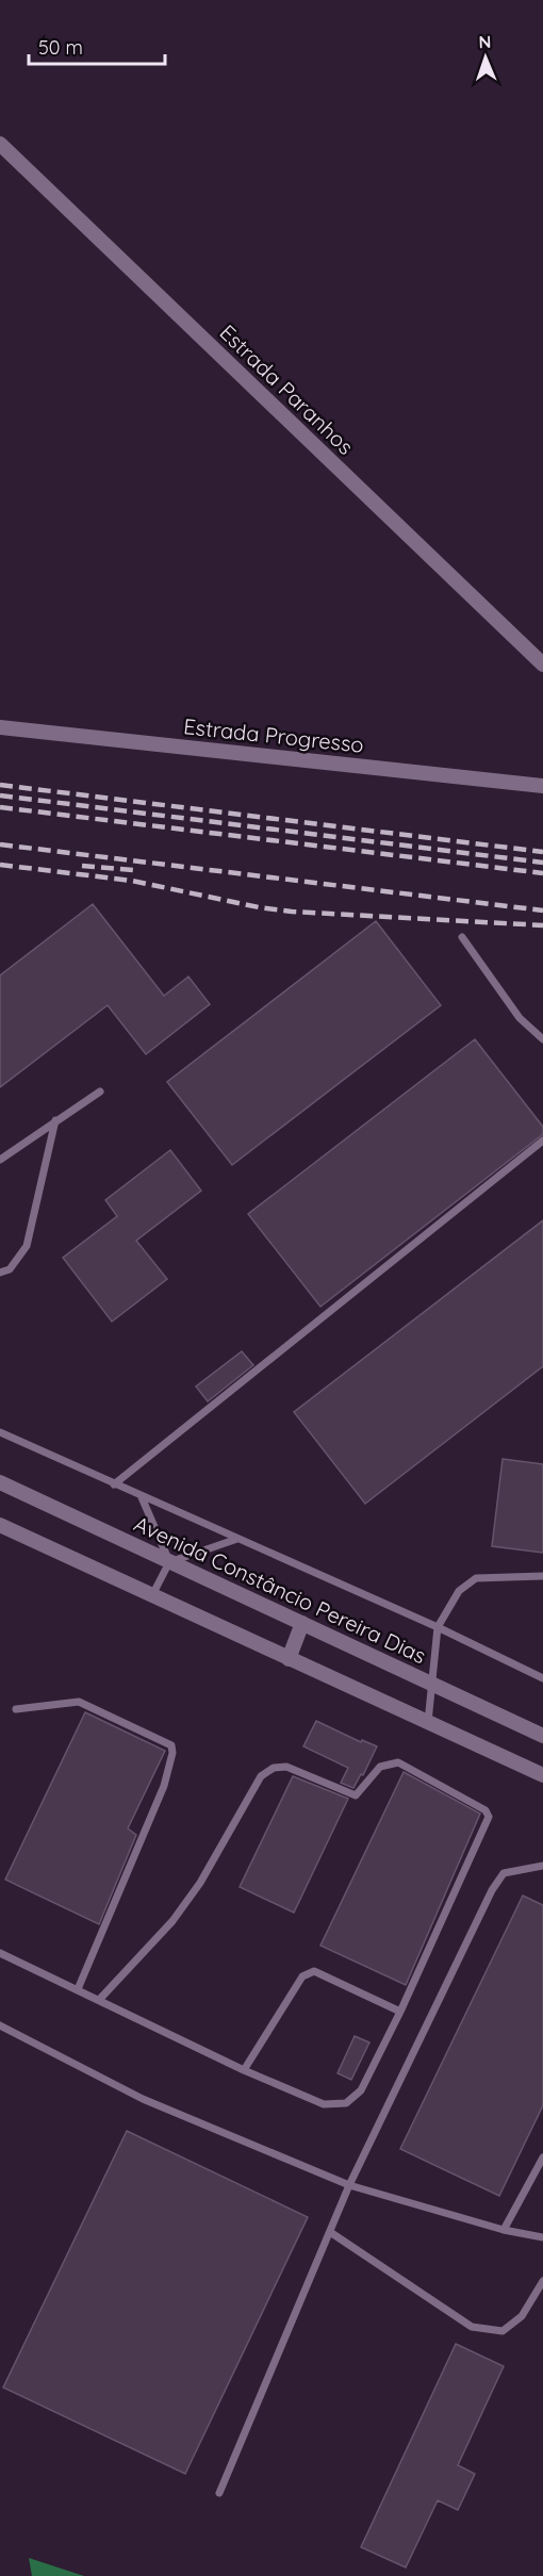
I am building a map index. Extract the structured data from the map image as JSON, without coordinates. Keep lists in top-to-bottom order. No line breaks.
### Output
{"streets":{"street":["Estrada Paranhos","Estrada Progresso","Avenida Constâncio Pereira Dias"]},"scale_bar":"50 m","north":"top"}
